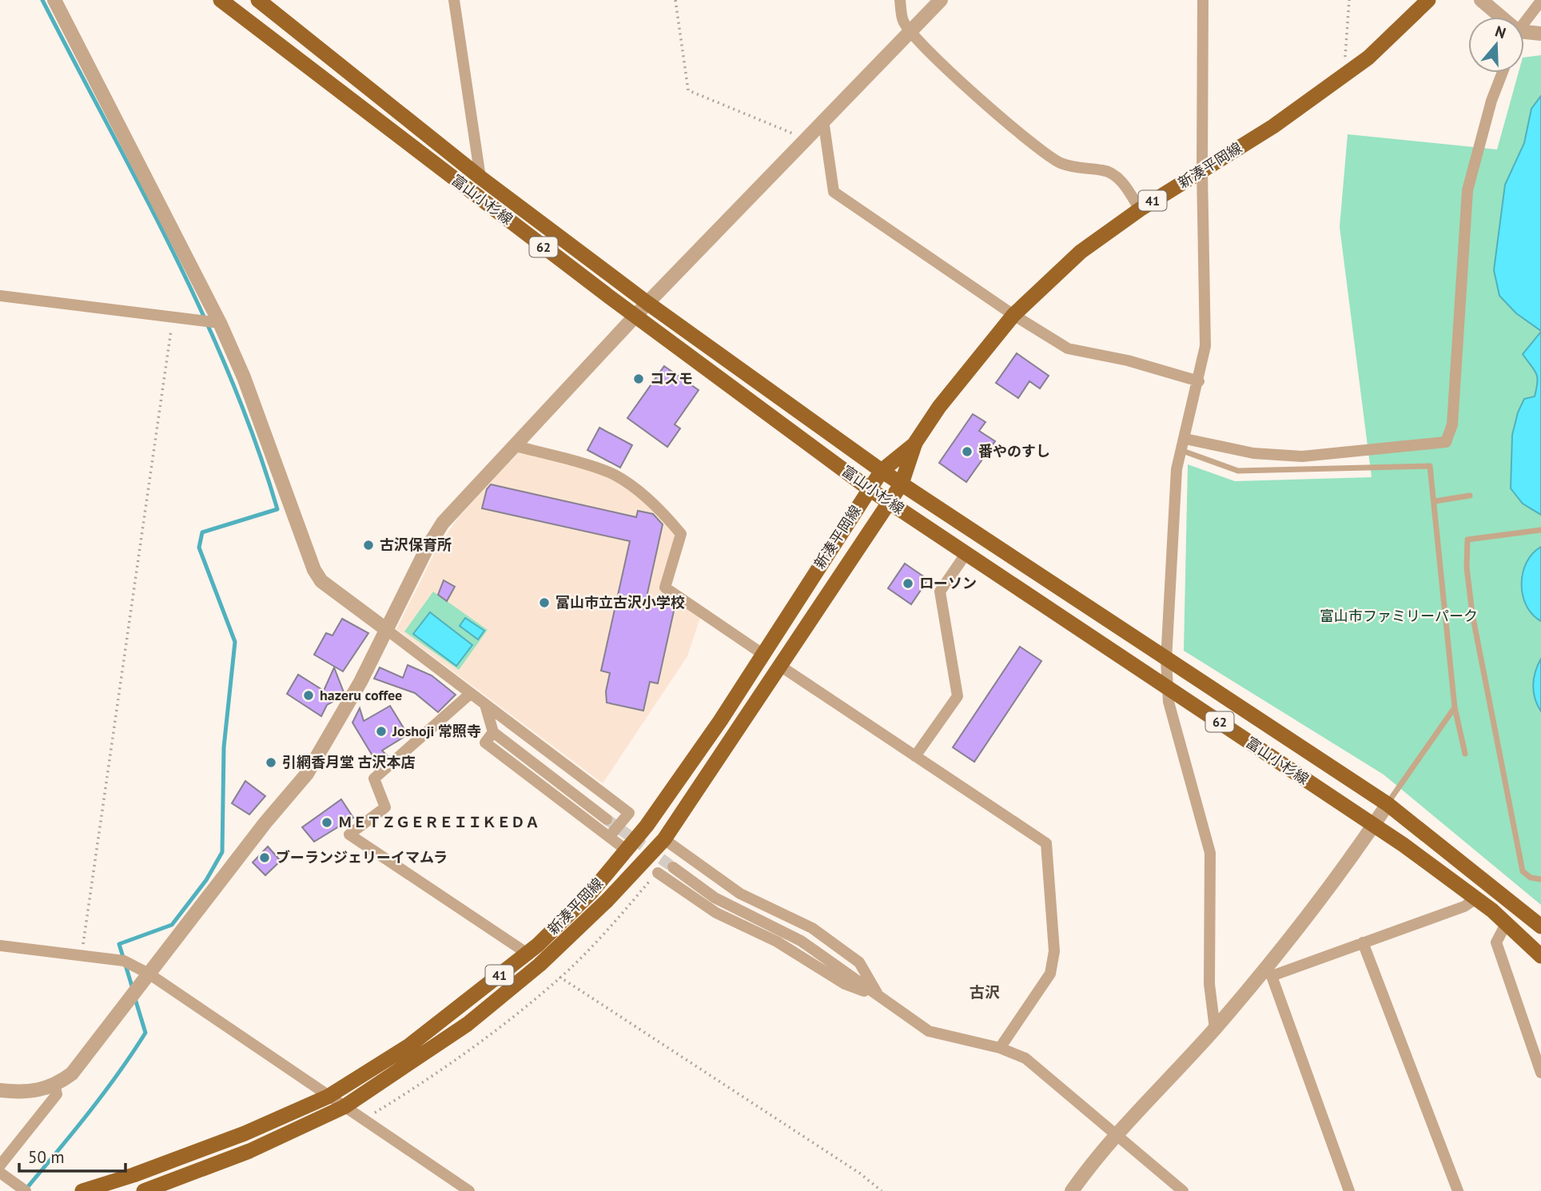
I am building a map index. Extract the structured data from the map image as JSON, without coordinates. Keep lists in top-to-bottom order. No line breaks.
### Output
{"streets":{"main road":["新湊平岡線","富山小杉線","41","62"]},"crossings":[["新湊平岡線","富山小杉線"]],"districts":["古沢"],"parks":["富山市ファミリーパーク"],"places":["コスモ","番やのすし","古沢保育所","ローソン","富山市立古沢小学校","hazeru coffee","Joshoji 常照寺","引網香月堂 古沢本店","ＭＥＴＺＧＥＲＥＩＩＫＥＤＡ","ブーランジェリーイマムラ"],"scale_bar":"50 m","north":"top"}
